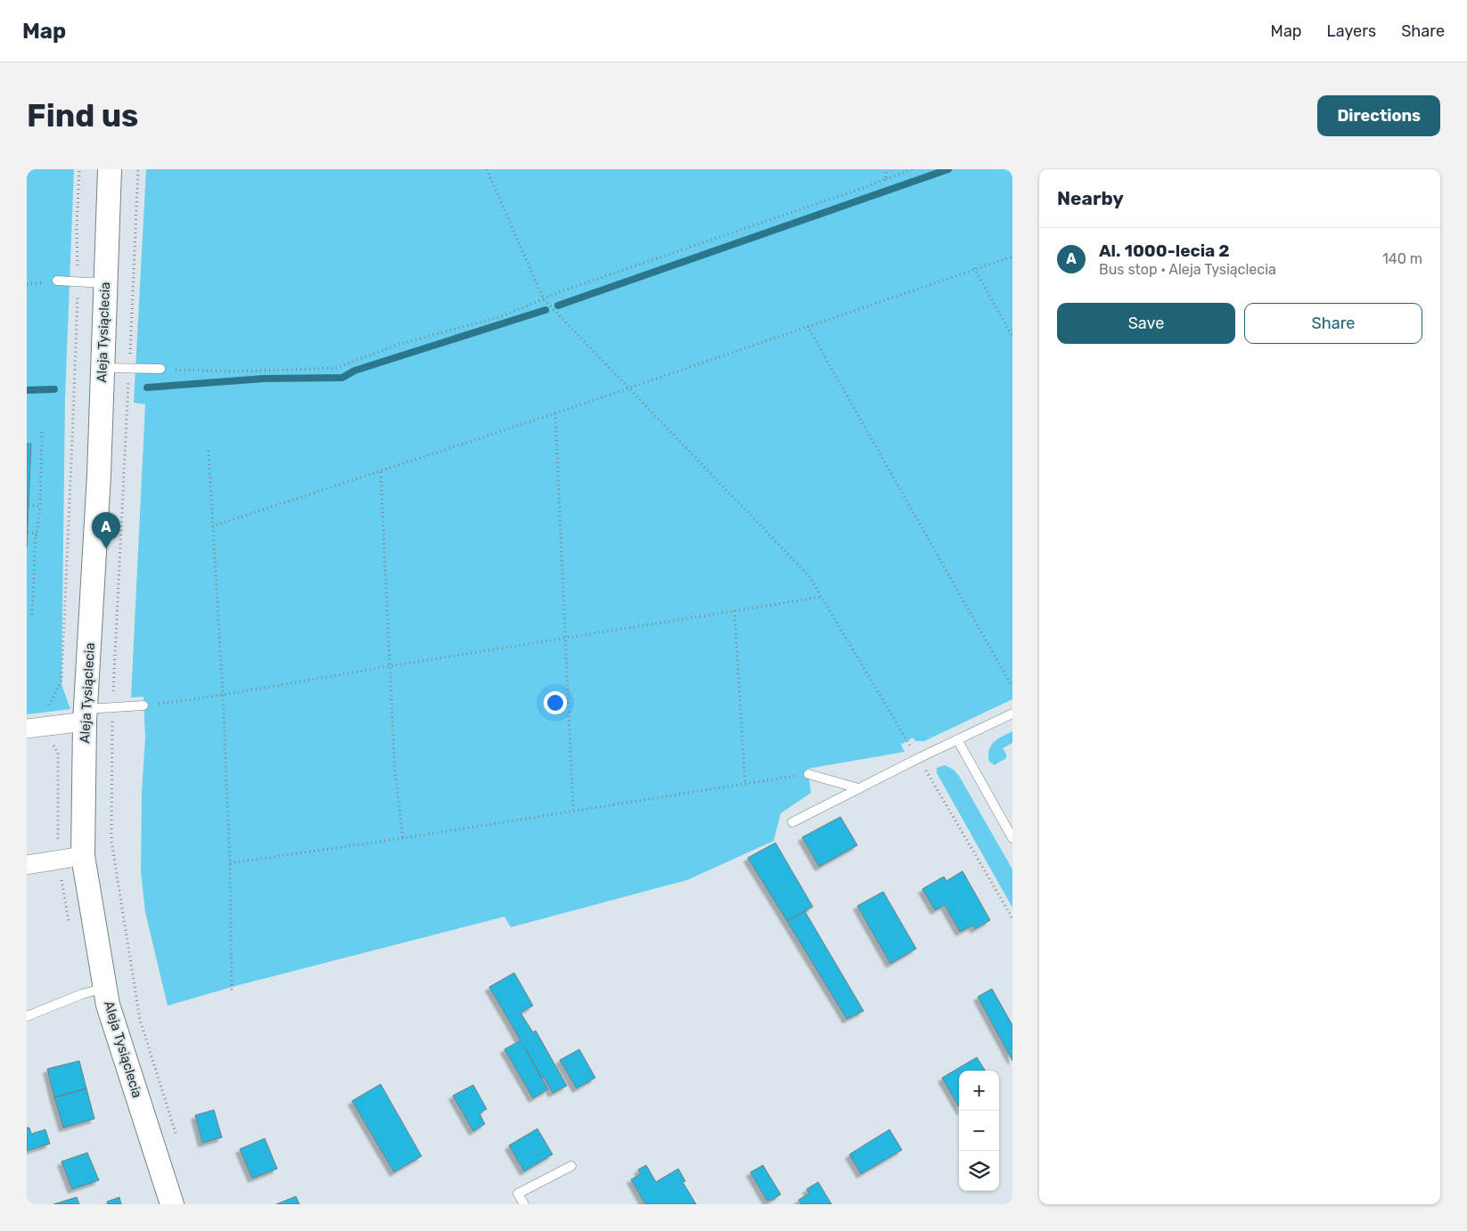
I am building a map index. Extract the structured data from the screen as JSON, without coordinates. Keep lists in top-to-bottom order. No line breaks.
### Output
{"streets":{"street":["Aleja Tysiąclecia"]},"page":{"header":"Map","nav":["Map","Layers","Share"],"buttons":["Directions",["Save","Share"]],"title":"Find us","heading":"Nearby","list":[{"mark":"A","name":"Al. 1000-lecia 2","note":"Bus stop · Aleja Tysiąclecia","value":"140 m"}],"pins":"A","map_buttons":["+","−"]}}
